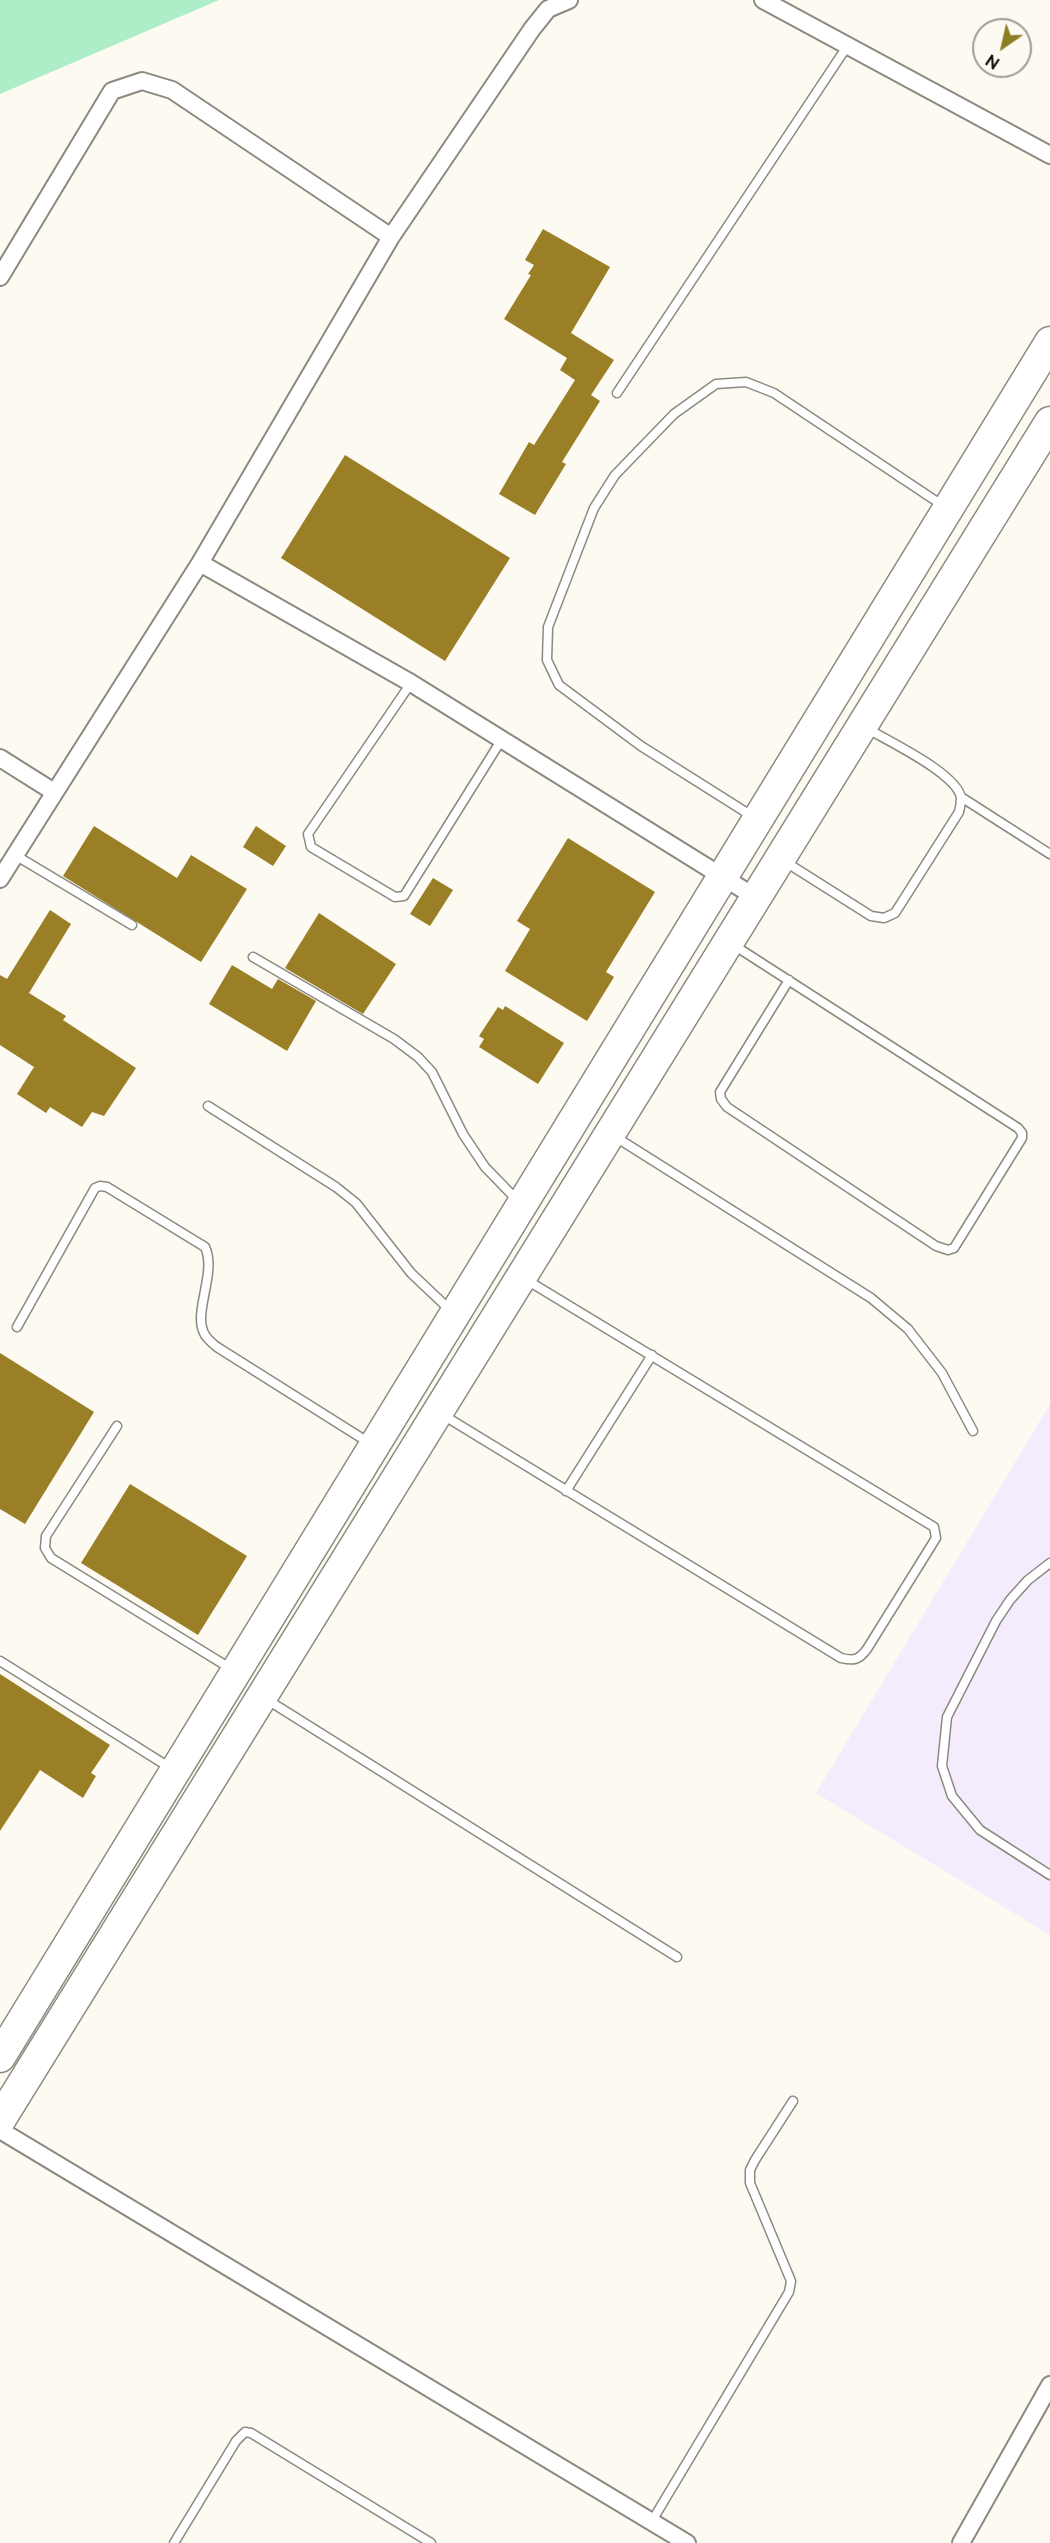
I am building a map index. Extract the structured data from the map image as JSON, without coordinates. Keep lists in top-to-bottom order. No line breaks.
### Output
{"north":"bottom left"}
